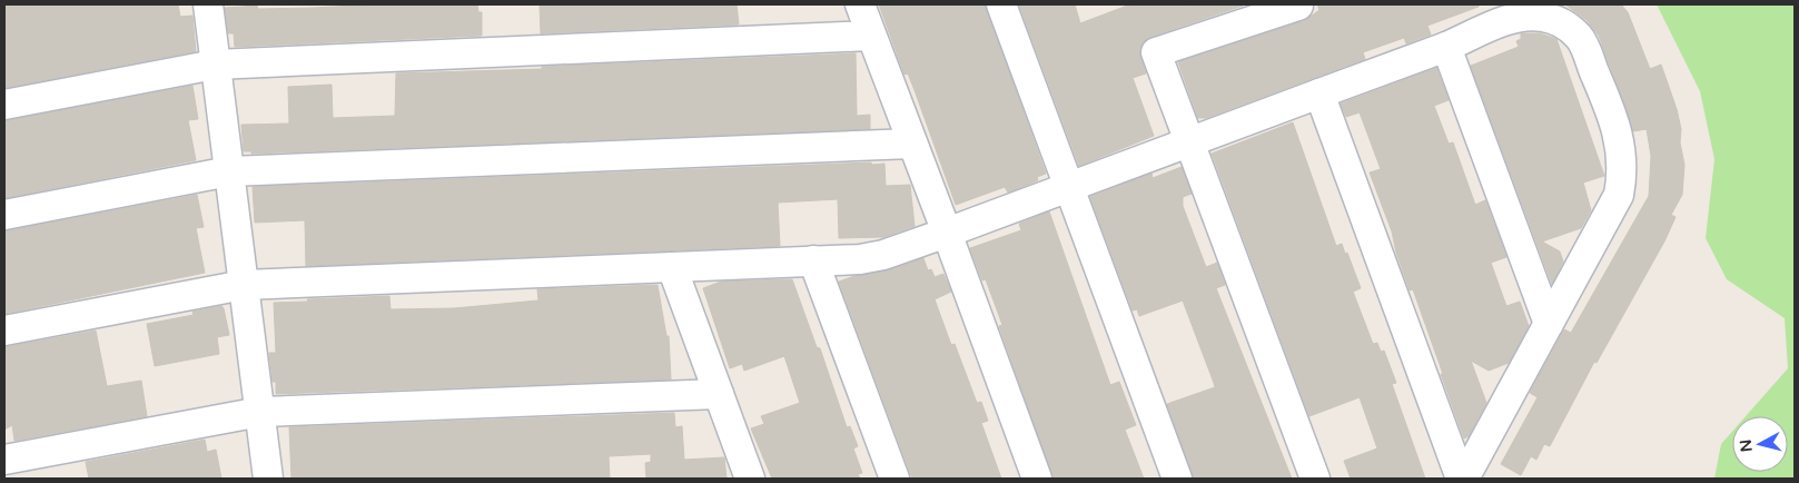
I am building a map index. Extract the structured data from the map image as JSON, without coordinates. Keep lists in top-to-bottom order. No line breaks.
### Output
{"north":"left"}
